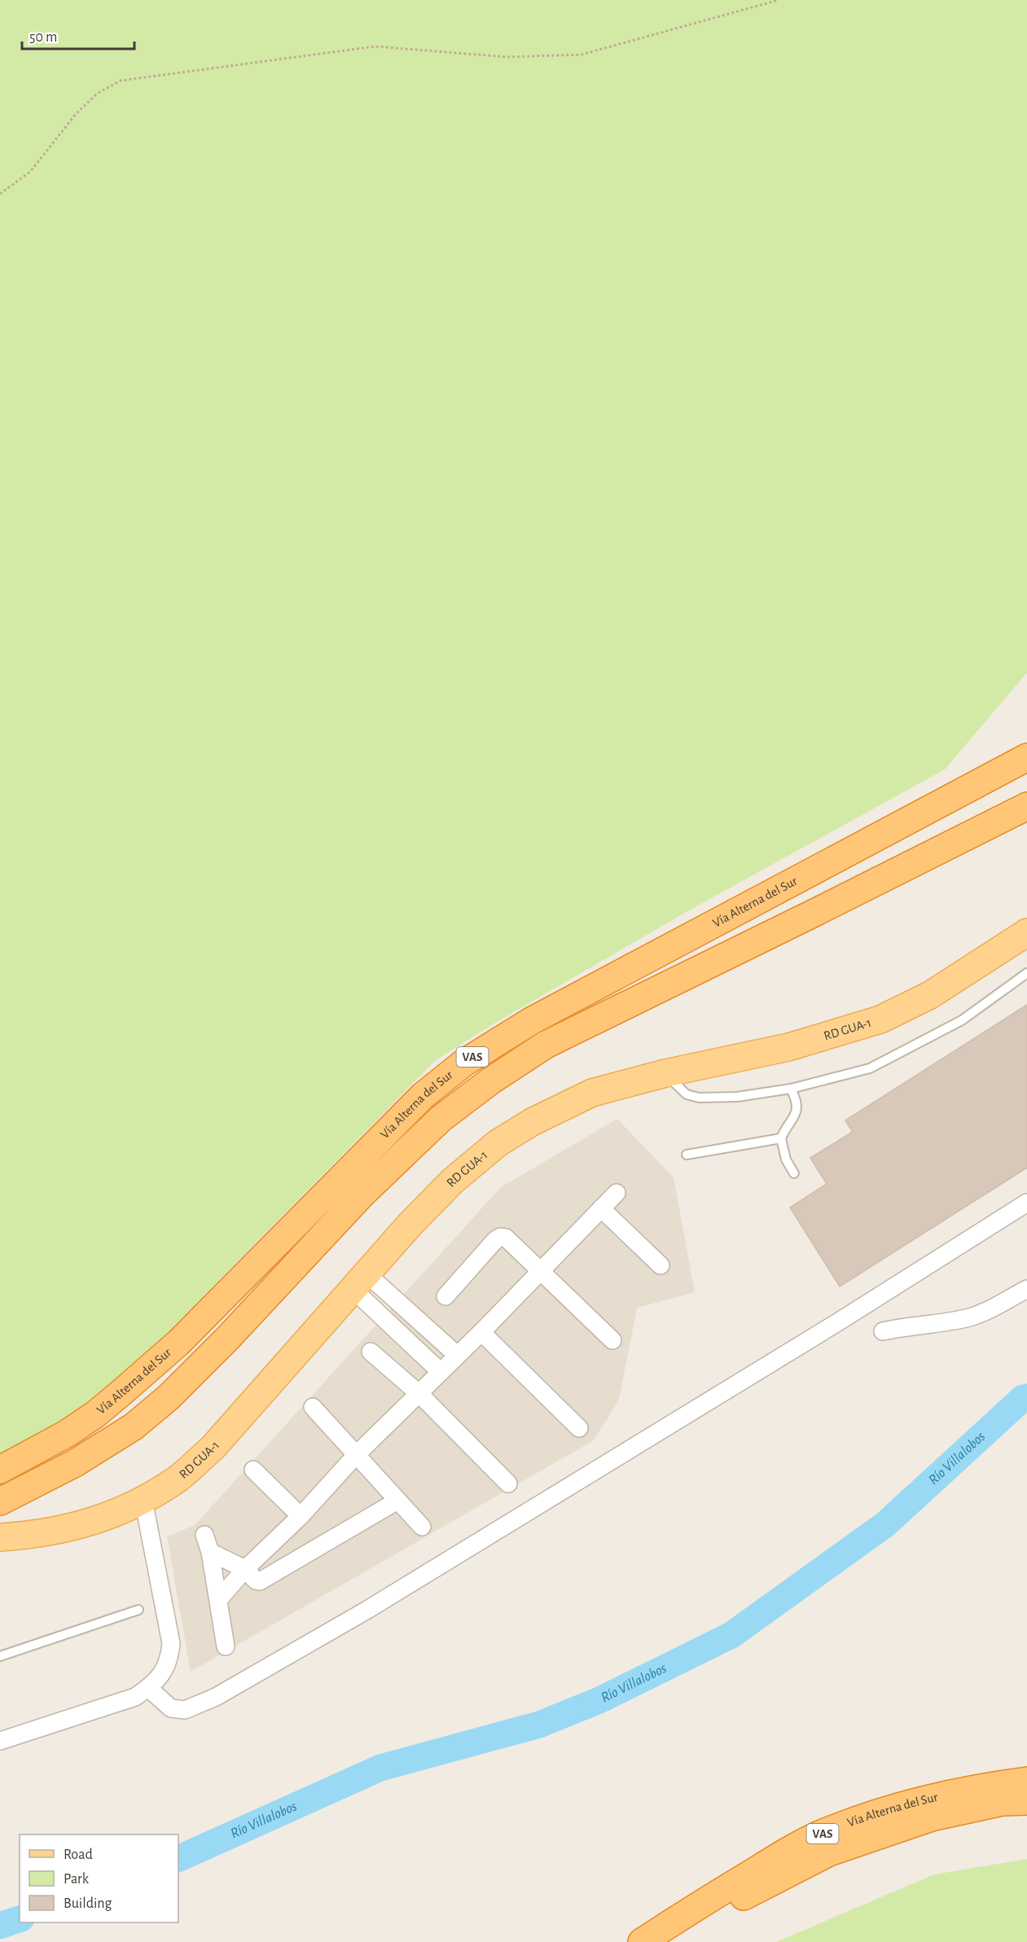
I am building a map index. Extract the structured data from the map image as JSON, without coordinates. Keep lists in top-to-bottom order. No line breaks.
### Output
{"streets":{"highway":["Vía Alterna del Sur","VAS"],"main road":["RD GUA-1"]},"water":["Río Villalobos"],"legend":["Road","Park","Building"],"scale_bar":"50 m"}
